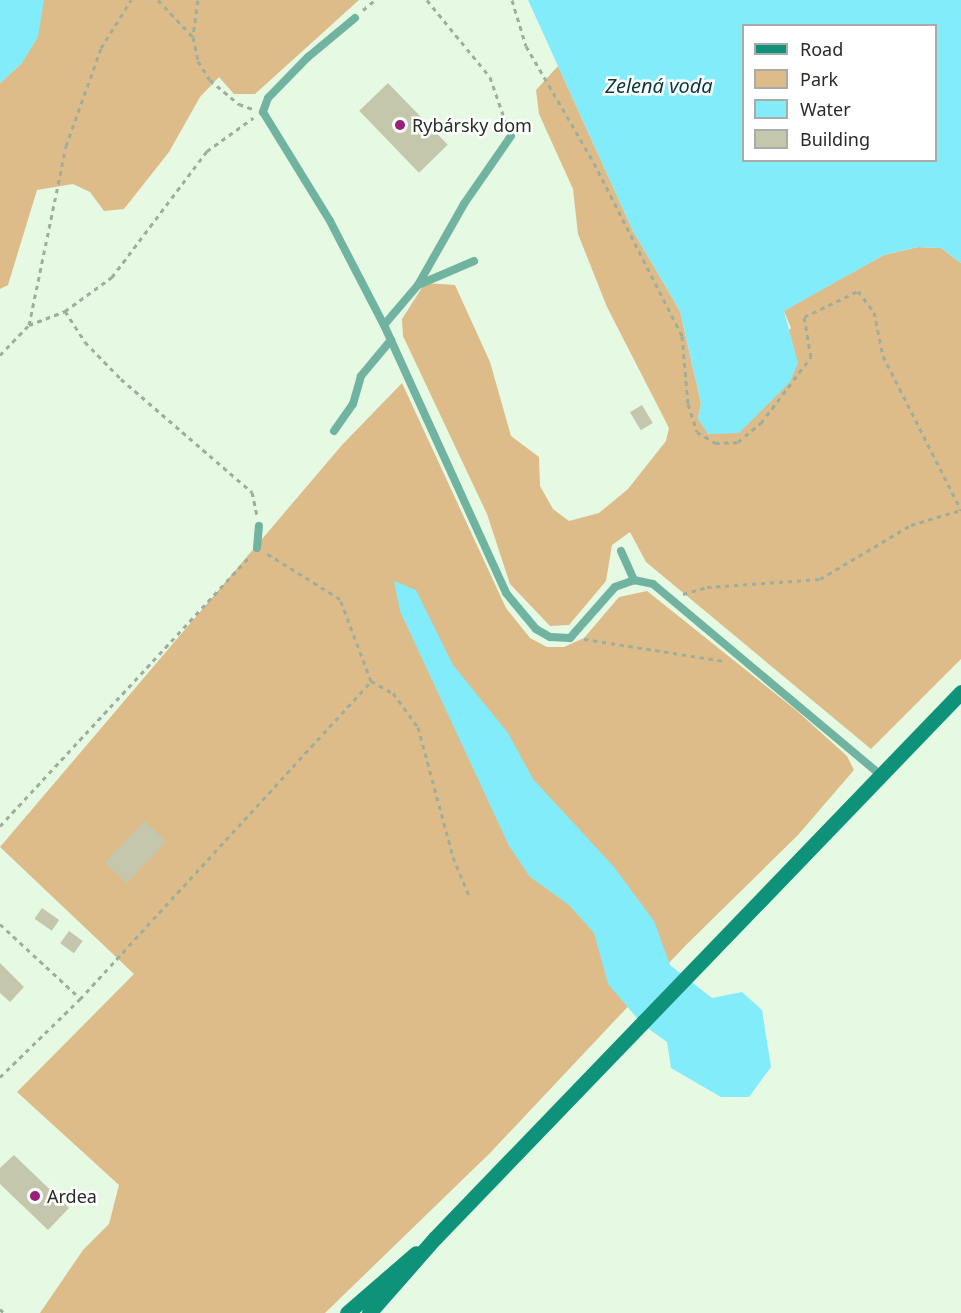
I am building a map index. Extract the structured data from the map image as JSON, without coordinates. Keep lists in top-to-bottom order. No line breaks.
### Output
{"water":["Zelená voda"],"places":["Rybársky dom","Ardea"],"legend":["Road","Park","Water","Building"]}
